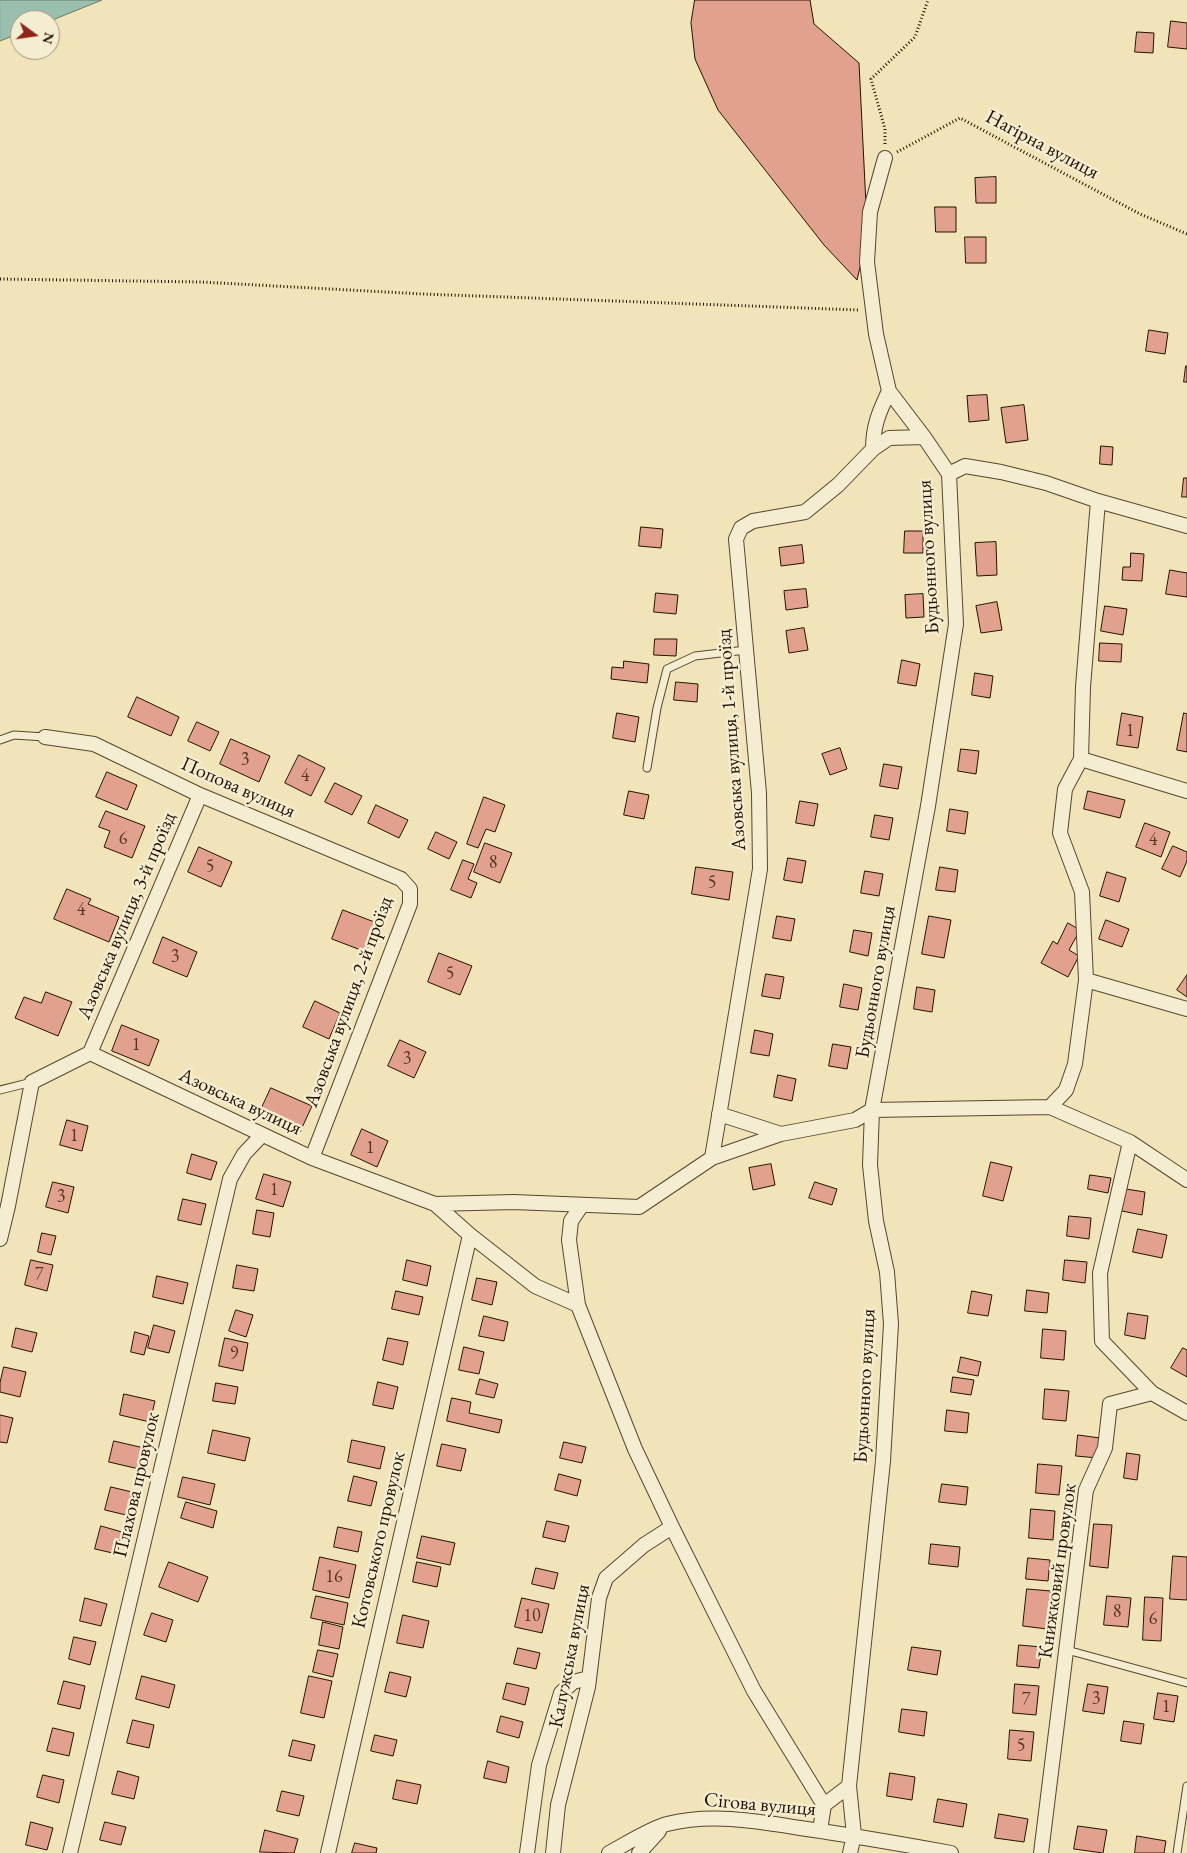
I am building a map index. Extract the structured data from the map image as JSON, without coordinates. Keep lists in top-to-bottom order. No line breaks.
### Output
{"streets":{"street":["Будьонного вулиця","Азовська вулиця, 1-й проїзд","Попова вулиця","Азовська вулиця, 3-й проїзд","Азовська вулиця, 2-й проїзд","Азовська вулиця","Плахова провулок","Котовського провулок","Книжковий провулок","Калужська вулиця","Сігова вулиця"],"path":["Нагірна вулиця"]},"crossings":[["Нагірна вулиця","Будьонного вулиця"],["Будьонного вулиця","Сігова вулиця"],["Попова вулиця","Азовська вулиця, 3-й проїзд"],["Попова вулиця","Азовська вулиця, 2-й проїзд"],["Азовська вулиця, 3-й проїзд","Азовська вулиця"],["Азовська вулиця, 2-й проїзд","Азовська вулиця"],["Азовська вулиця","Плахова провулок"]],"house_numbers":["1","3","4","6","4","8","5","5","4","3","5","1","3","1","1","1","3","7","9","16","8","10","6","3","7","1","5"],"north":"right"}
